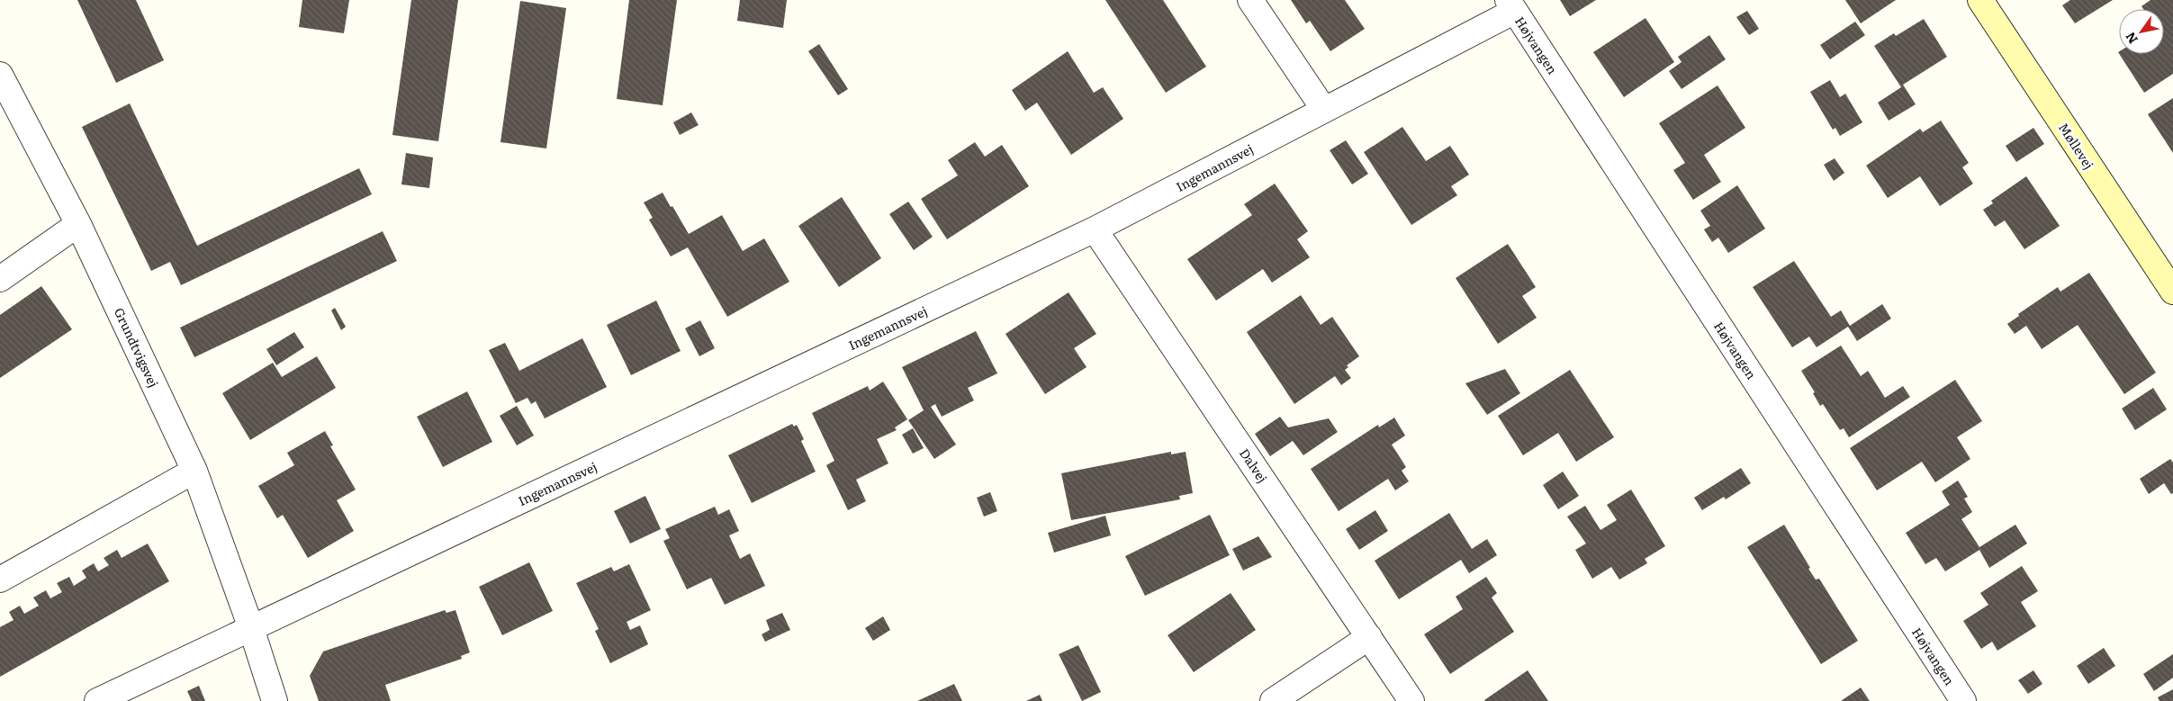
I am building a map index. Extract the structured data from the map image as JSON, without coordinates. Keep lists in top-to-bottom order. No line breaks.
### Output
{"streets":{"street":["Højvangen","Møllevej","Ingemannsvej","Grundtvigsvej","Dalvej"]},"crossings":[["Højvangen","Ingemannsvej"],["Ingemannsvej","Grundtvigsvej"],["Ingemannsvej","Dalvej"]],"north":"bottom left"}
